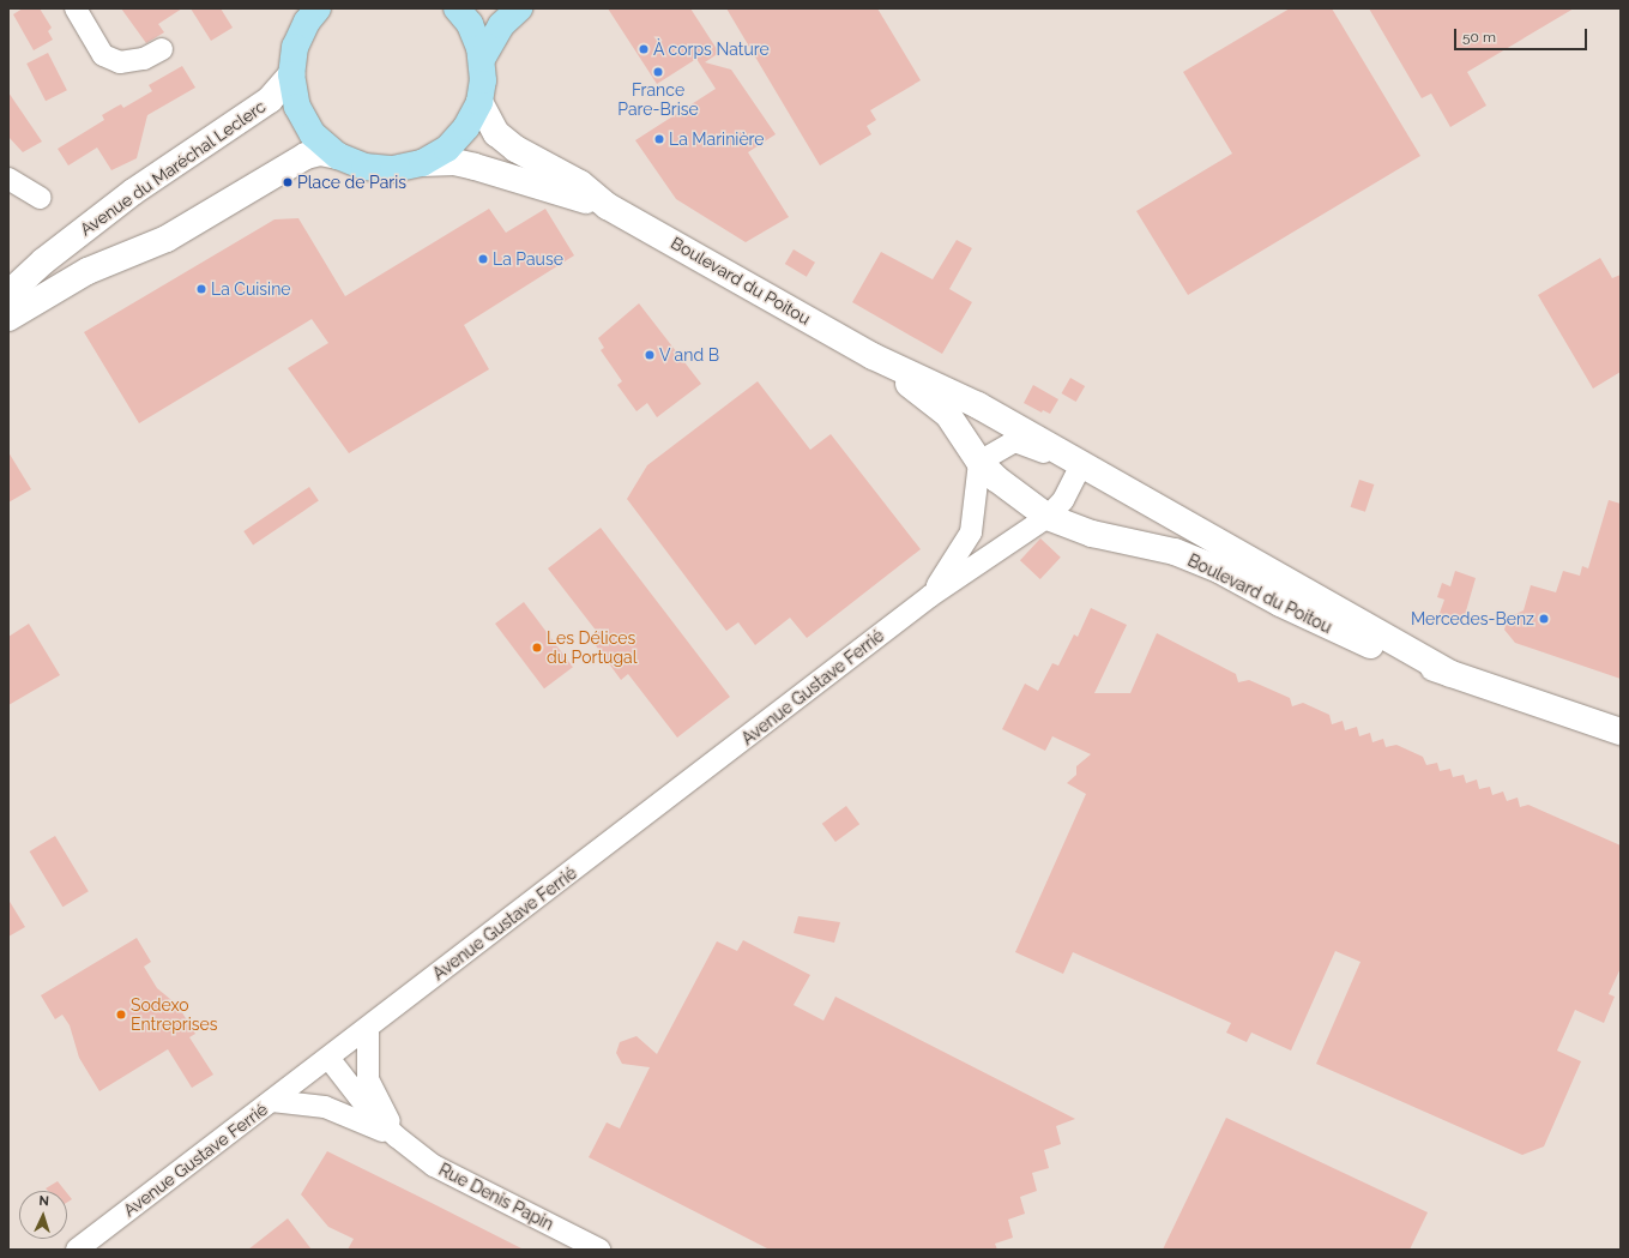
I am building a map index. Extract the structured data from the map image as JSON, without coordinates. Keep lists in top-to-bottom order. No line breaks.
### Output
{"streets":{"main road":["Avenue du Maréchal Leclerc","Boulevard du Poitou"],"street":["Avenue Gustave Ferrié","Rue Denis Papin"]},"crossings":[["Boulevard du Poitou","Avenue Gustave Ferrié"],["Avenue Gustave Ferrié","Rue Denis Papin"]],"places":["À corps Nature","France Pare-Brise","La Marinière","Place de Paris","La Pause","La Cuisine","V and B","Mercedes-Benz","Les Délices du Portugal","Sodexo Entreprises"],"scale_bar":"50 m","north":"top"}
